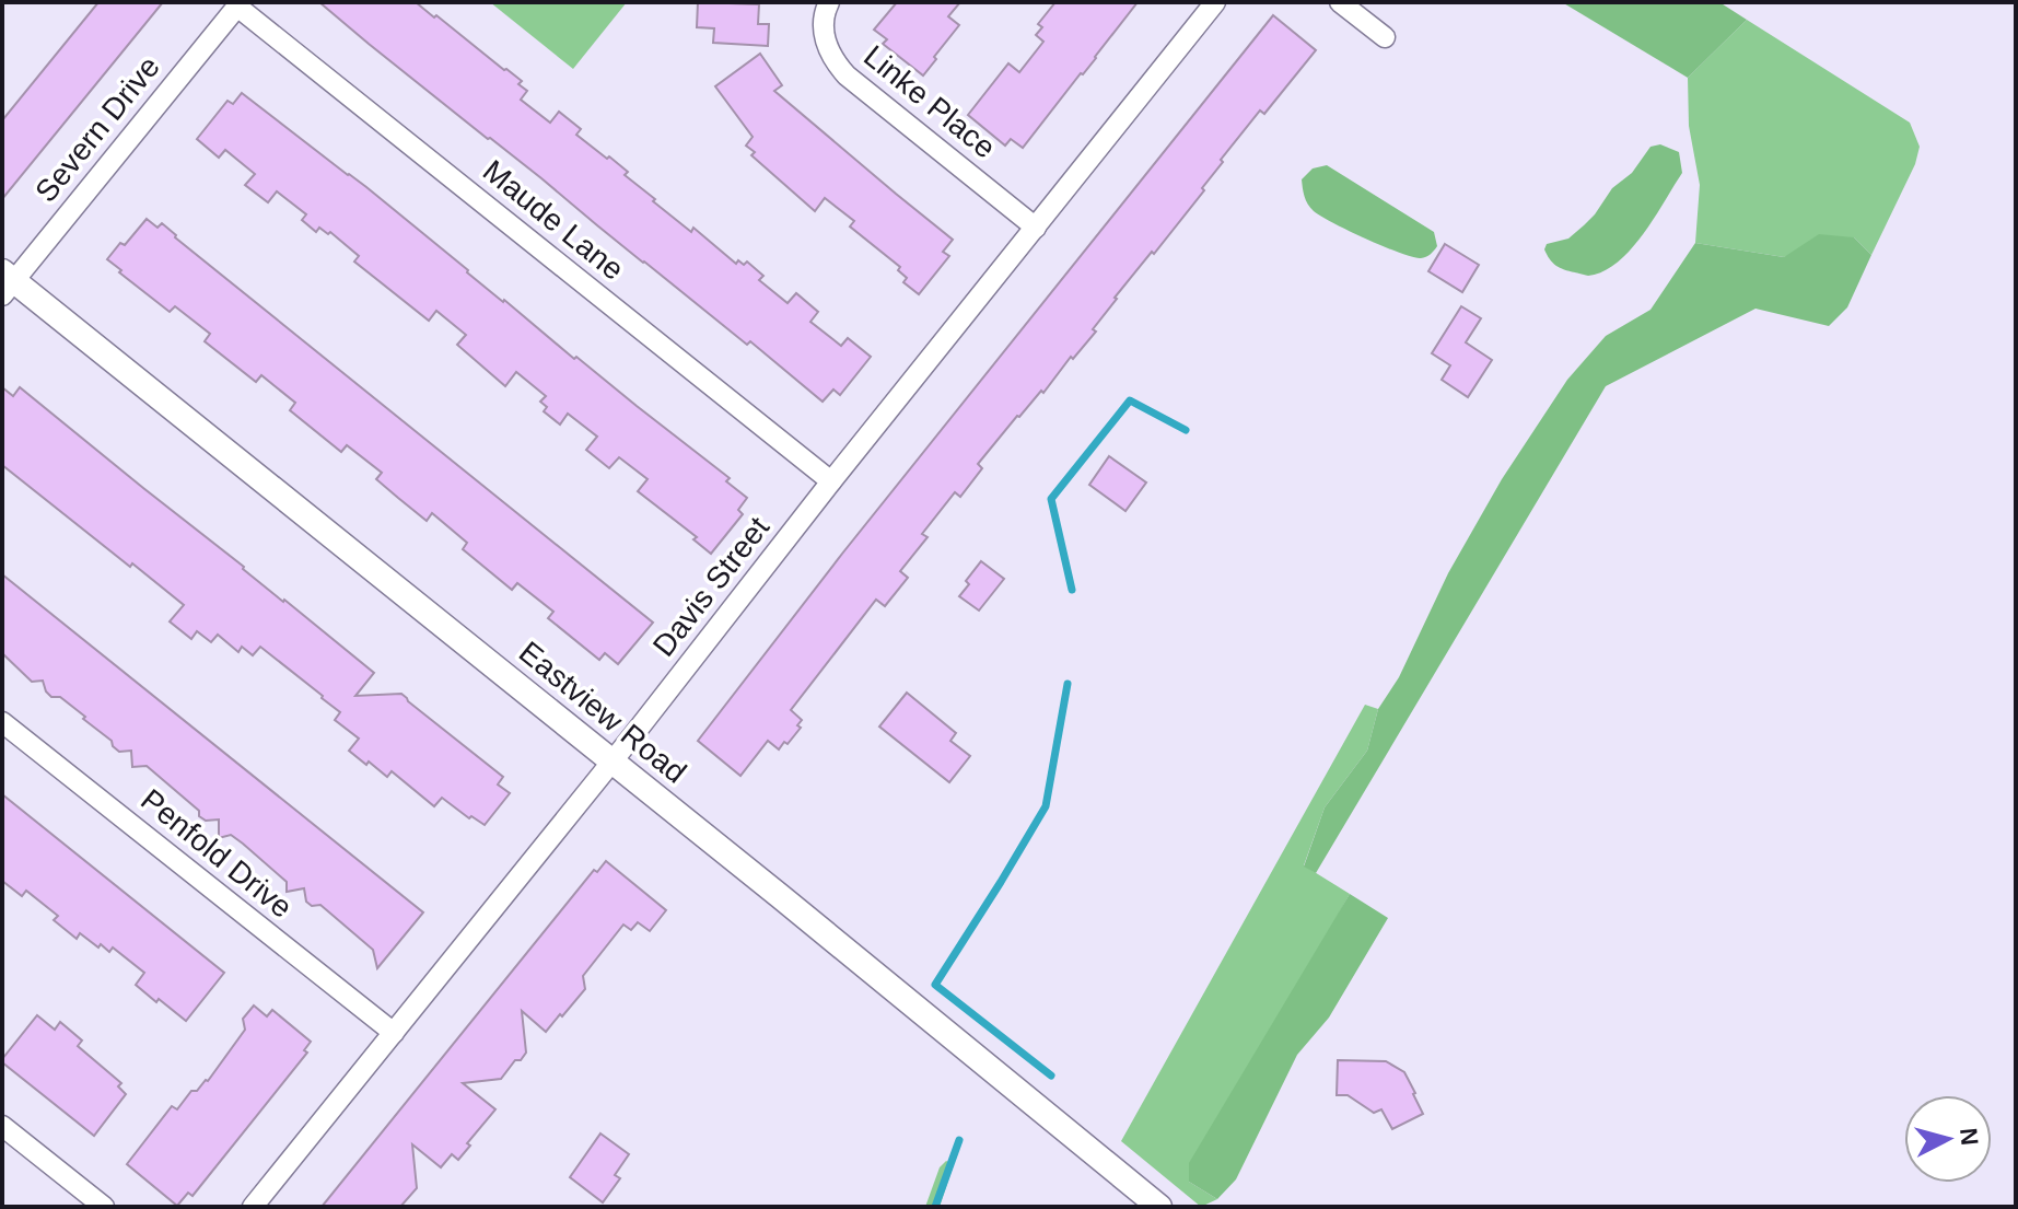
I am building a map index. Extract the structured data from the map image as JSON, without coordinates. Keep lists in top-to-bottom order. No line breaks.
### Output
{"streets":{"street":["Linke Place","Severn Drive","Maude Lane","Davis Street","Eastview Road","Penfold Drive"]},"crossings":[["Linke Place","Davis Street"],["Severn Drive","Maude Lane"],["Severn Drive","Eastview Road"],["Maude Lane","Davis Street"],["Davis Street","Eastview Road"],["Davis Street","Penfold Drive"]],"north":"right"}
